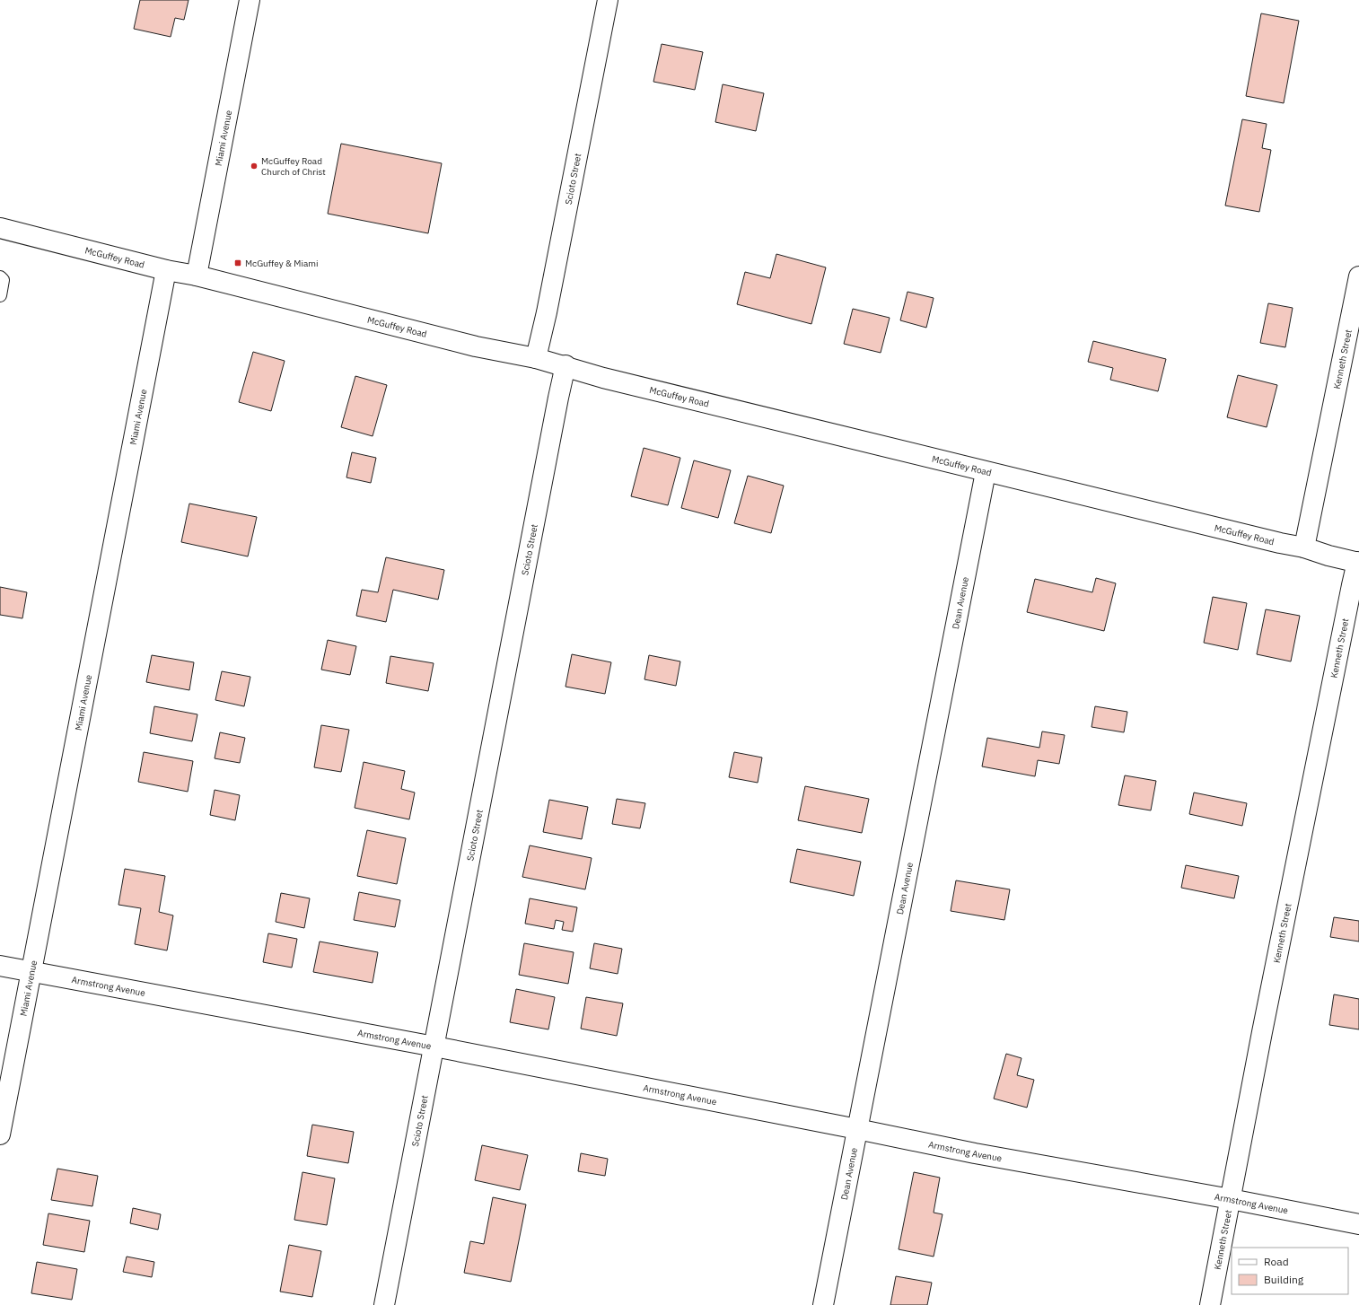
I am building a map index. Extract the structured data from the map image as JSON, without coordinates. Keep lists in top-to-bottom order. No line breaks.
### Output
{"streets":{"street":["Miami Avenue","Scioto Street","McGuffey Road","Kenneth Street","Dean Avenue","Armstrong Avenue"]},"crossings":[["Miami Avenue","McGuffey Road"],["Miami Avenue","Armstrong Avenue"],["Scioto Street","McGuffey Road"],["Scioto Street","Armstrong Avenue"],["McGuffey Road","Kenneth Street"],["McGuffey Road","Dean Avenue"],["Kenneth Street","Armstrong Avenue"],["Dean Avenue","Armstrong Avenue"]],"places":{"other":["McGuffey Road Church of Christ"],"transit":["McGuffey & Miami"]},"legend":["Road","Building"]}
